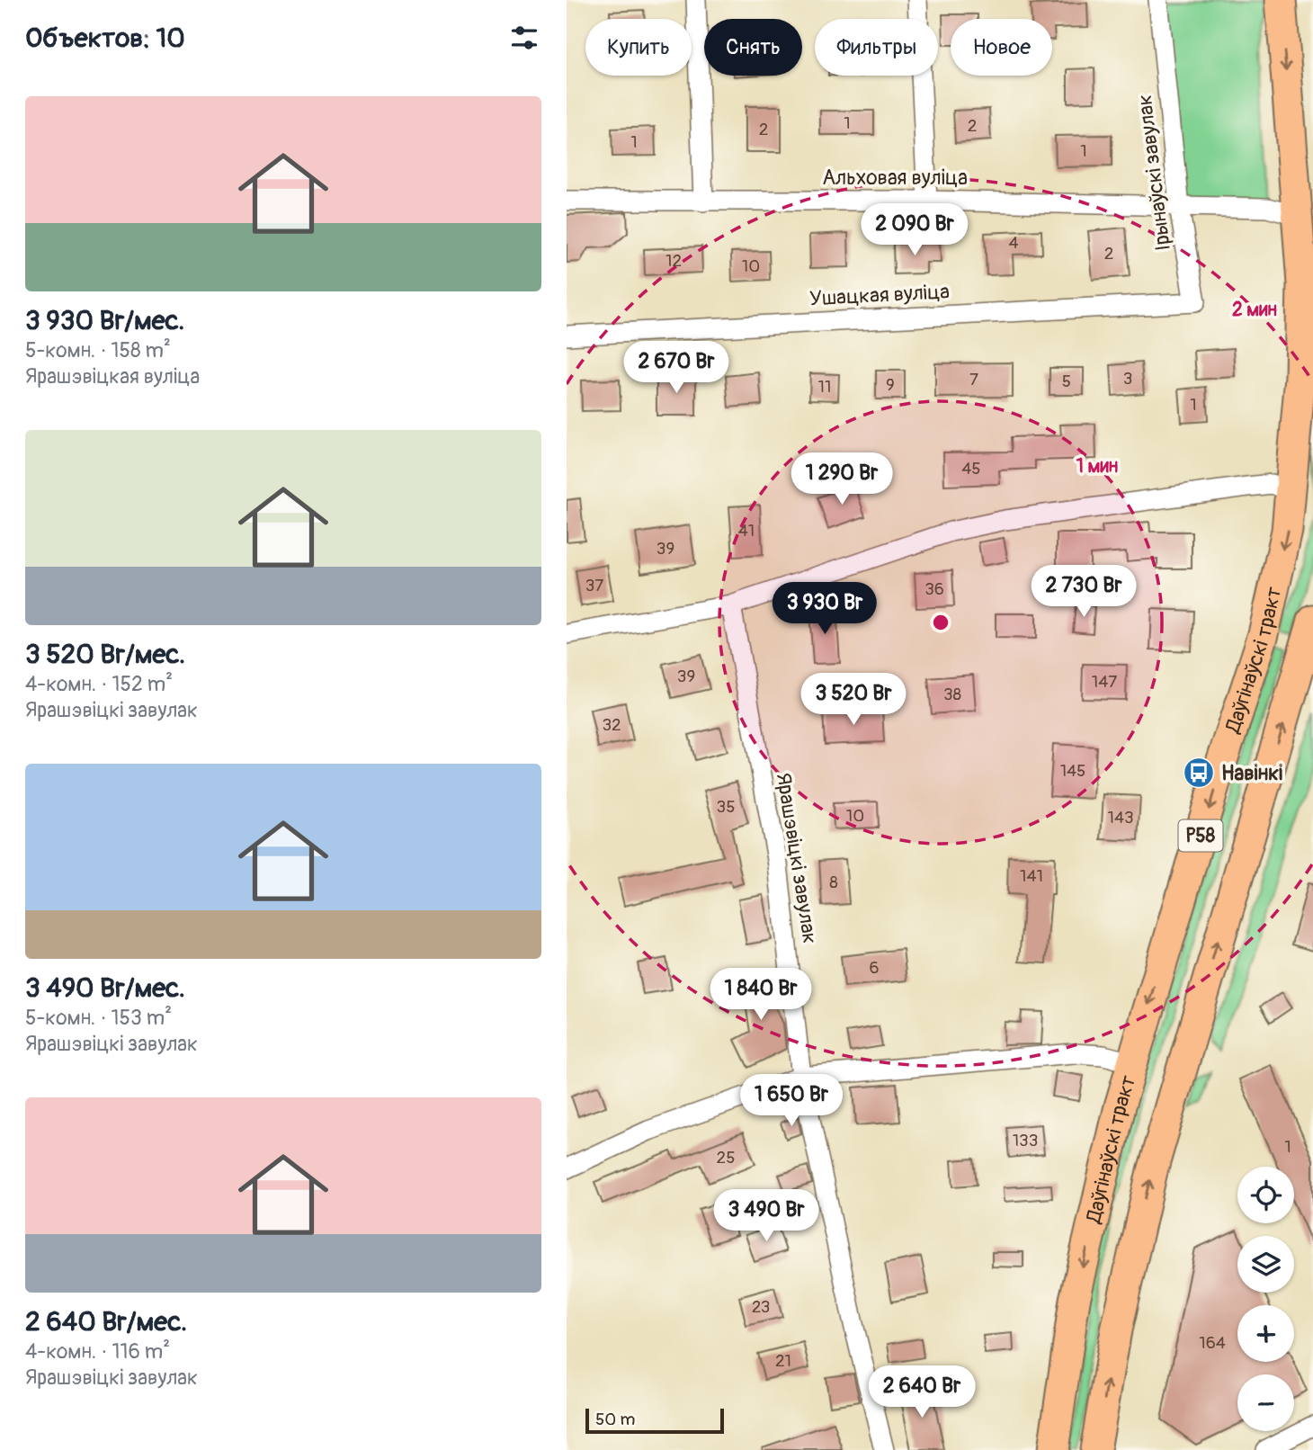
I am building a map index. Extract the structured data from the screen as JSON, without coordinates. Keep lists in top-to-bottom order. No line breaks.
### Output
{"streets":{"main road":["Даўгінаўскі тракт","Р58"],"street":["Ірынаўскі завулак","Альховая вуліца","Ушацкая вуліца","Ярашэвіцкі завулак"]},"crossings":[["Ірынаўскі завулак","Альховая вуліца"],["Ірынаўскі завулак","Ушацкая вуліца"],["Альховая вуліца","Даўгінаўскі тракт"]],"places":{"bus stop":["Навінкі"]},"house_numbers":["1","2","2","1","1","4","2","12","10","3","7","5","9","11","1","45","41","39","37","36","39","147","38","32","145","35","10","143","141","8","6","133","1","25","23","164","21"],"scale_bar":"50 m","page":{"heading":"Объектов: 10","chip":["Купить","Снять","Фильтры","Новое"],"list":[{"name":"3 930 Br/мес.","note":"5-комн. · 158 m² · Ярашэвіцкая вуліца"},{"name":"3 520 Br/мес.","note":"4-комн. · 152 m² · Ярашэвіцкі завулак"},{"name":"3 490 Br/мес.","note":"5-комн. · 153 m² · Ярашэвіцкі завулак"},{"name":"2 640 Br/мес.","note":"4-комн. · 116 m² · Ярашэвіцкі завулак"}],"price":["2 090 Br","2 670 Br","1 290 Br","2 730 Br","3 930 Br","3 520 Br","1 840 Br","1 650 Br","3 490 Br","2 640 Br"],"map_buttons":["+","−"],"scale":"50 m"},"rings":["2 мин","1 мин"]}
